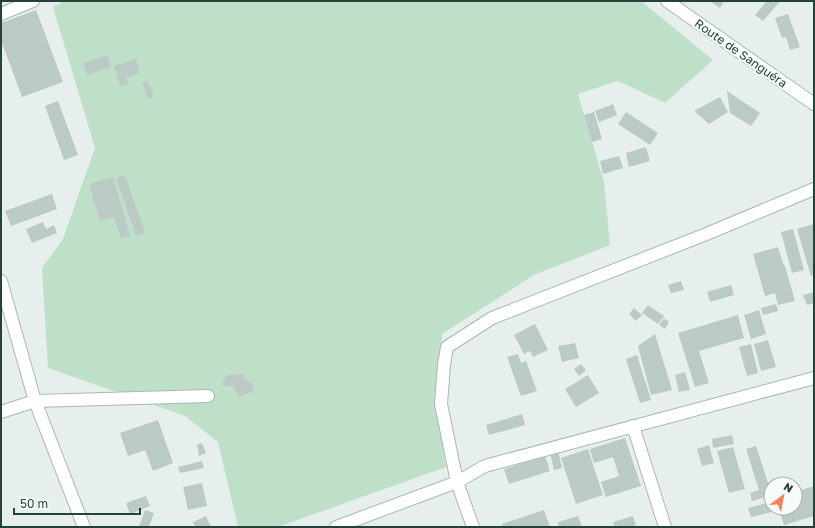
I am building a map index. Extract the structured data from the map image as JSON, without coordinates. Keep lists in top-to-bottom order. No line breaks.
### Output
{"streets":{"street":["Route de Sanguéra"]},"scale_bar":"50 m","north":"top right"}
